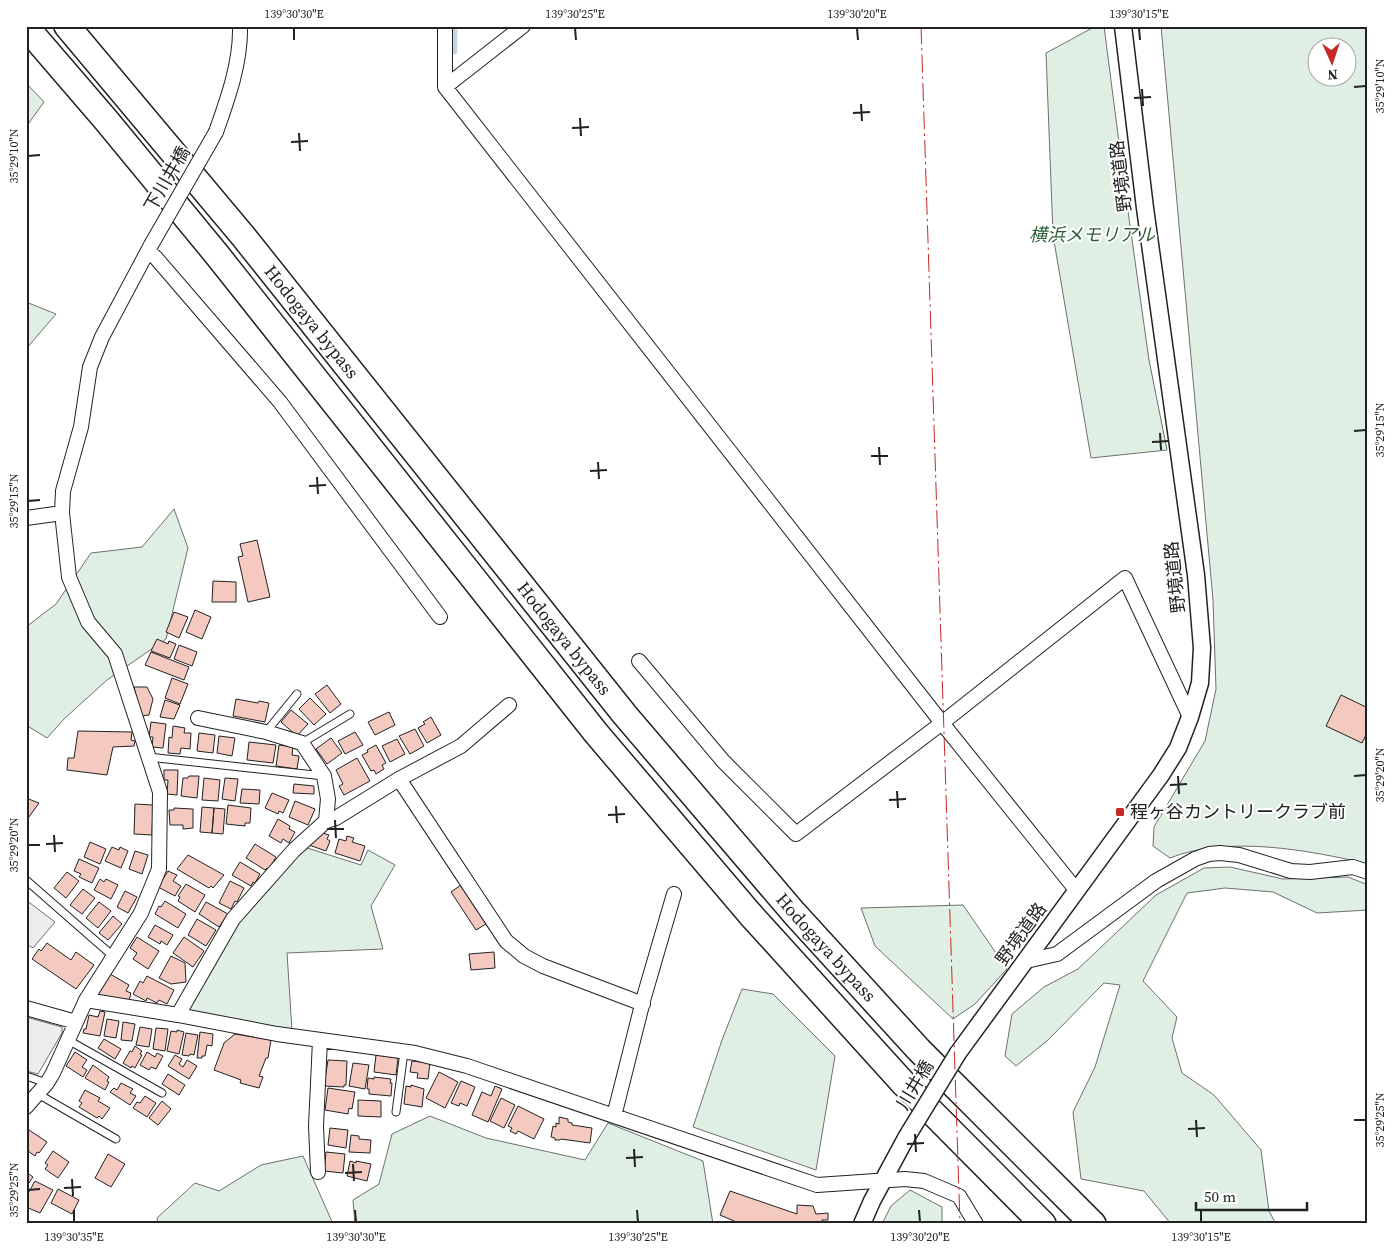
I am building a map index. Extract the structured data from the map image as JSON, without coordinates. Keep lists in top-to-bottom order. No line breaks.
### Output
{"streets":{"highway":["Hodogaya bypass"],"street":["野境道路","下川井橋","川井橋"]},"crossings":[["野境道路","川井橋"]],"parks":["横浜メモリアル"],"places":{"transit":["程ヶ谷カントリークラブ前"]},"scale_bar":"50 m","north":"bottom","coordinates":["139°30'30\"E","139°30'25\"E","139°30'20\"E","139°30'15\"E","35°29'10\"N","35°29'15\"N","35°29'20\"N","35°29'25\"N","139°30'35\"E"]}
